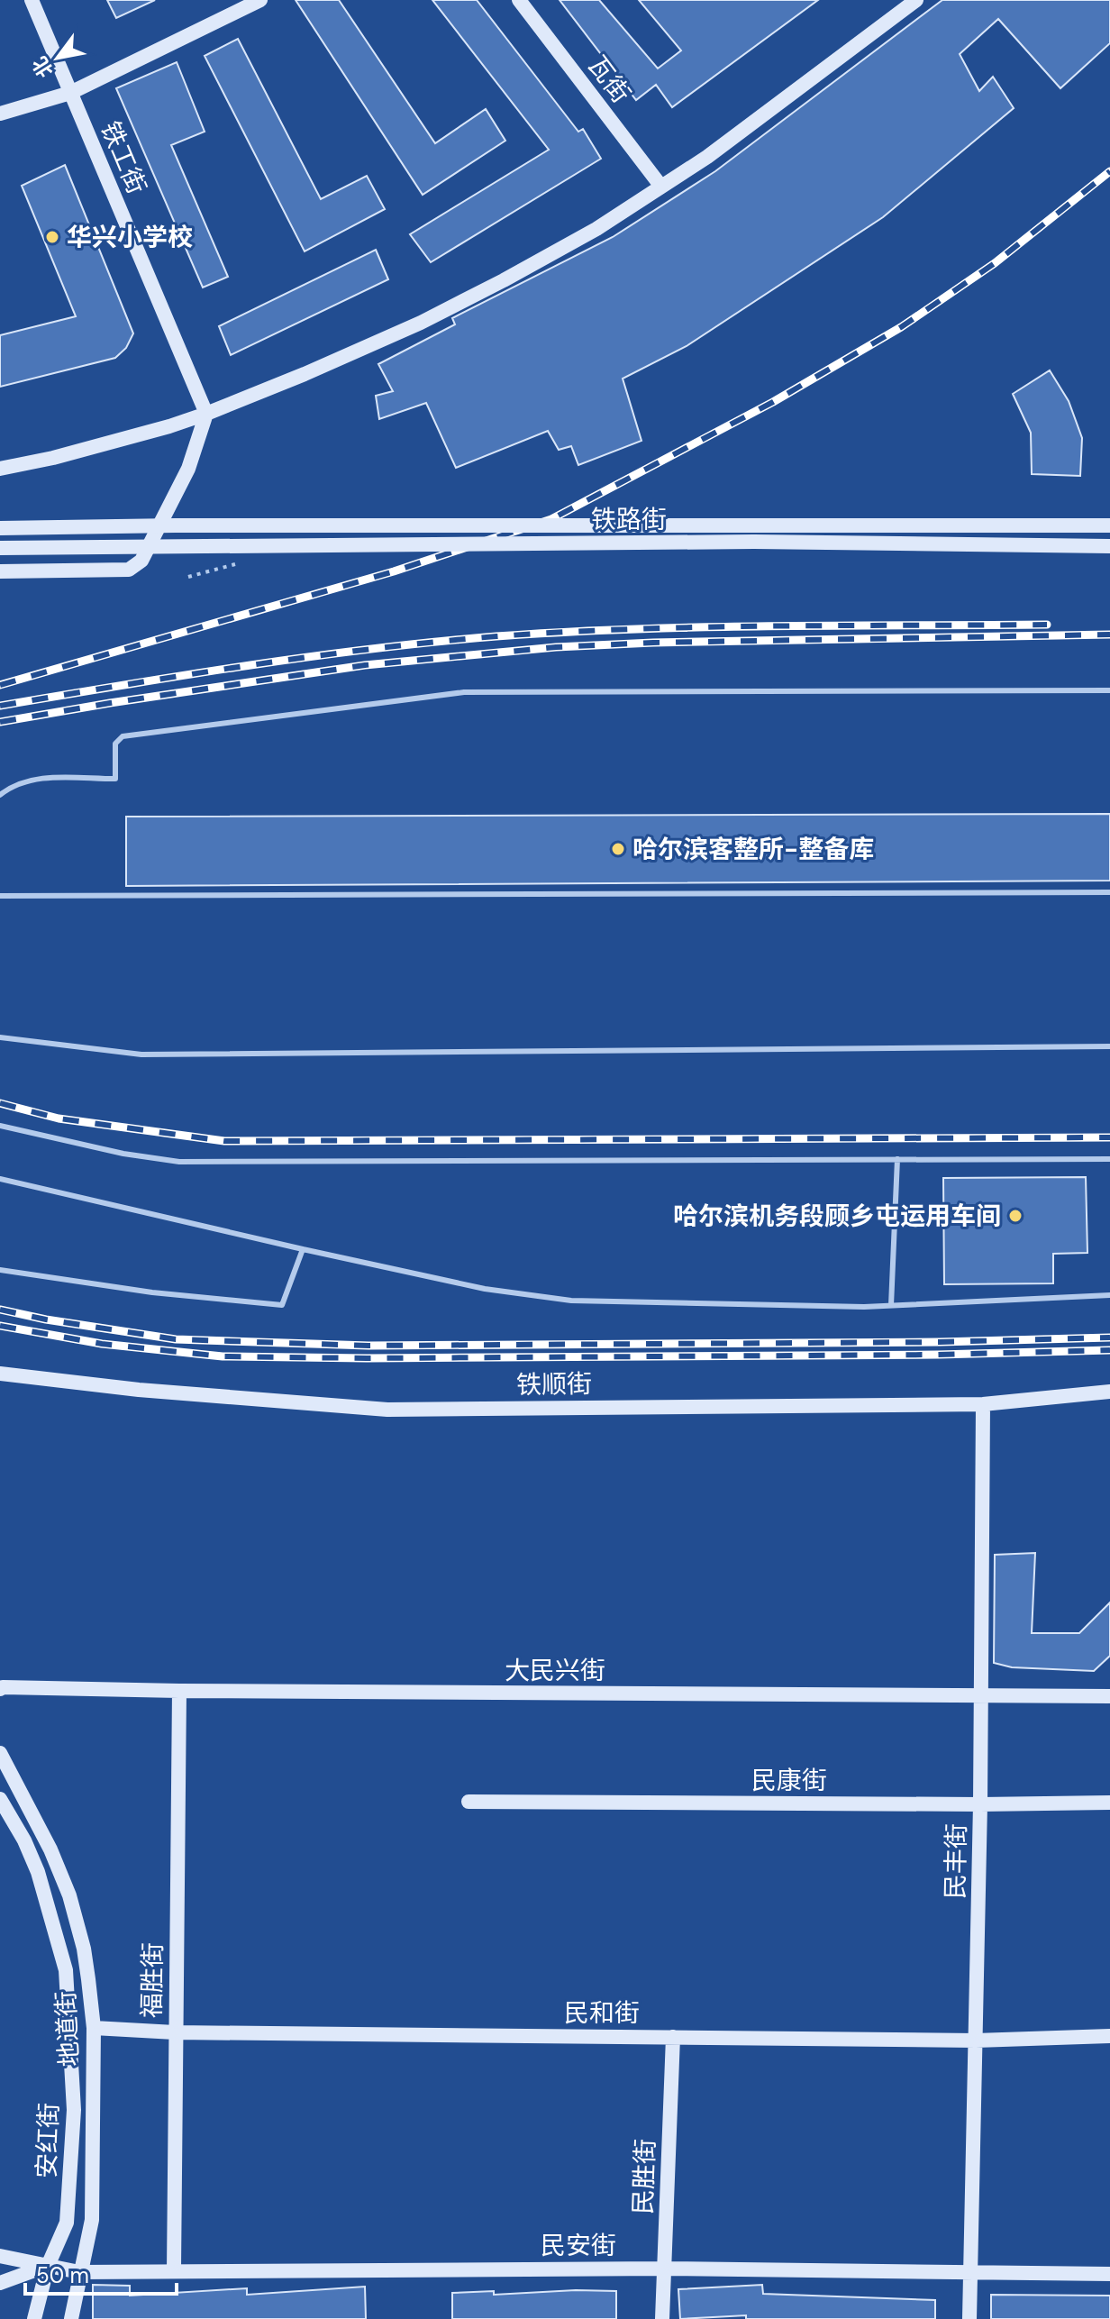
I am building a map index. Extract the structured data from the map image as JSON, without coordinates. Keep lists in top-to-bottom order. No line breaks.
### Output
{"streets":{"main road":["瓦街","铁工街","铁路街","铁顺街","大民兴街","民康街","民丰街","福胜街","民和街","地道街","安红街","民胜街","民安街"]},"crossings":[["铁顺街","民丰街"],["大民兴街","民丰街"],["大民兴街","福胜街"],["民康街","民丰街"],["民丰街","民和街"],["民丰街","民安街"],["福胜街","民和街"],["福胜街","民安街"],["民和街","地道街"],["民和街","民胜街"],["地道街","民安街"],["安红街","民安街"],["民胜街","民安街"]],"places":["华兴小学校","哈尔滨客整所-整备库","哈尔滨机务段顾乡屯运用车间"],"scale_bar":"50 m","north":"bottom left"}
